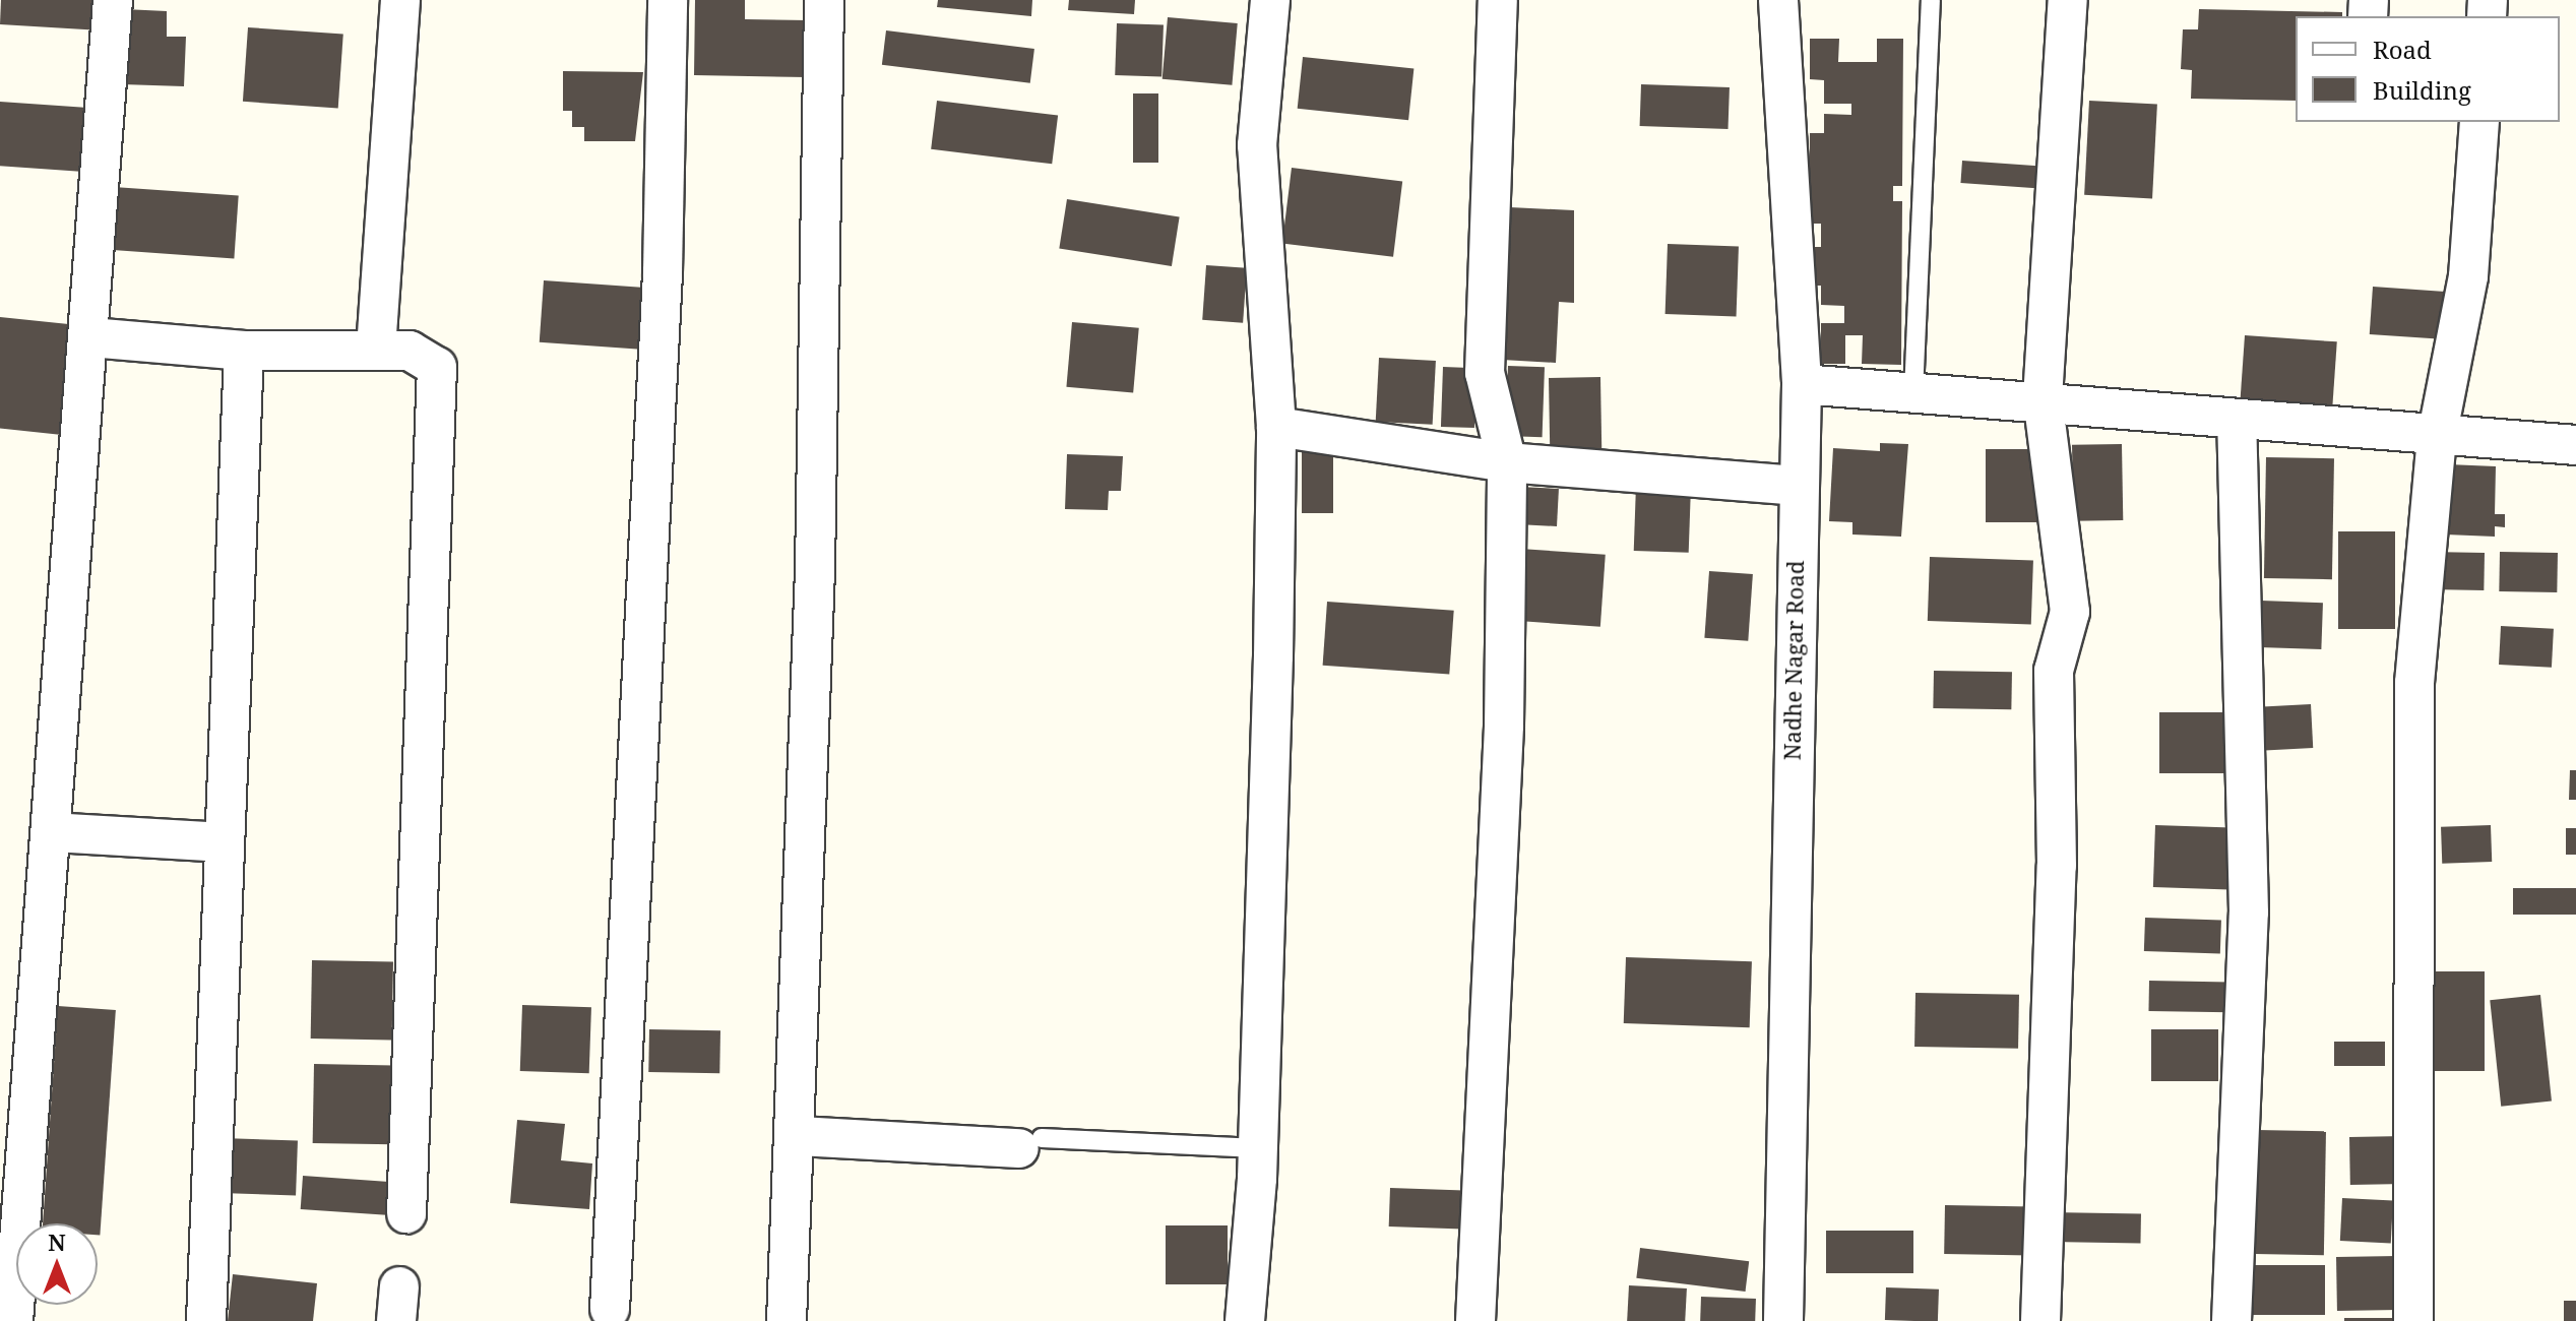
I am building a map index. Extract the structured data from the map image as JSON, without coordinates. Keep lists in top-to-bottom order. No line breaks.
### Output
{"streets":{"street":["Nadhe Nagar Road"]},"legend":["Road","Building"],"north":"top"}
